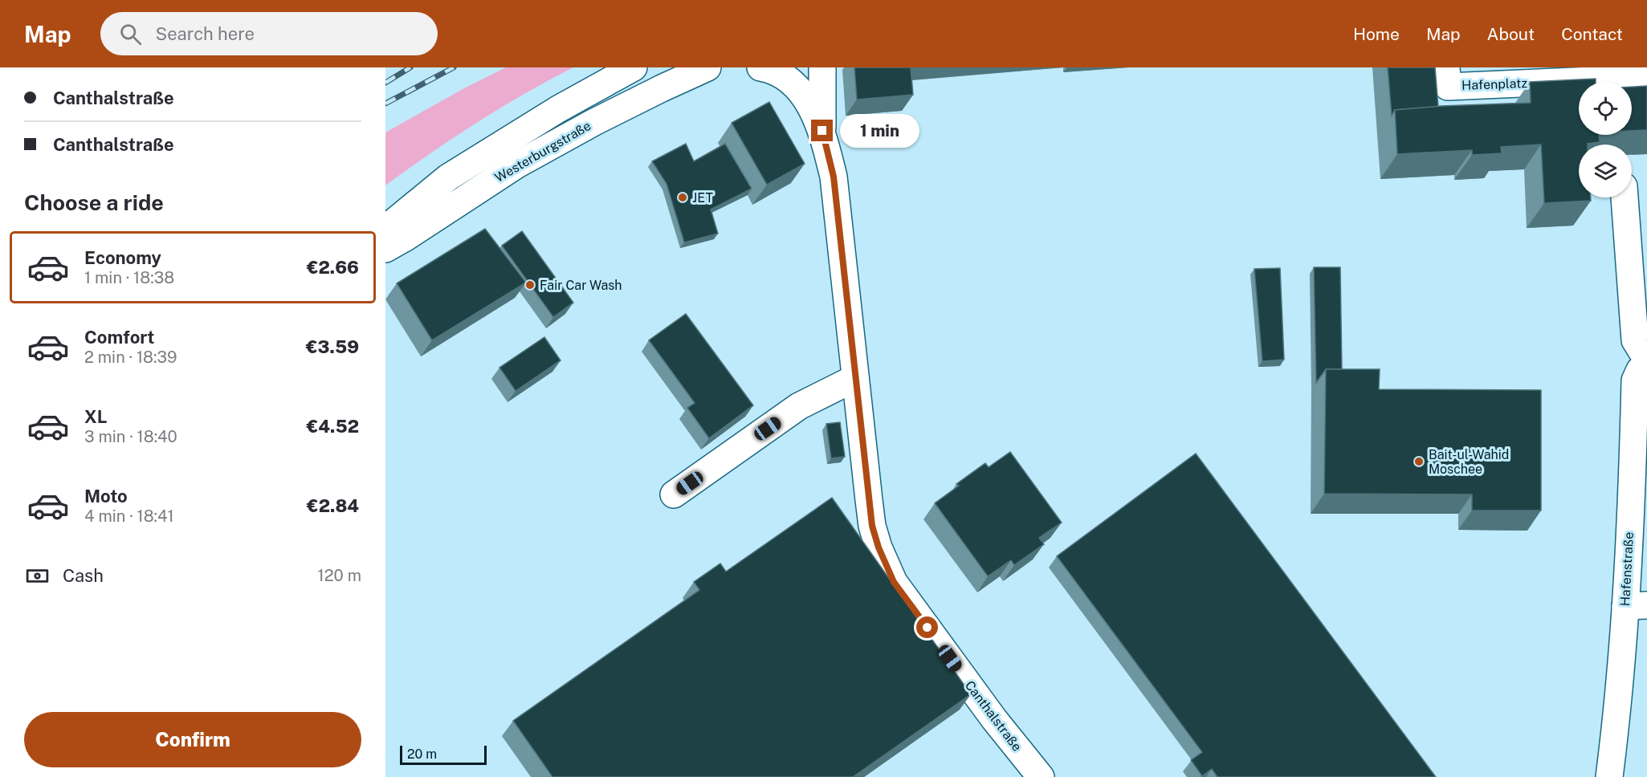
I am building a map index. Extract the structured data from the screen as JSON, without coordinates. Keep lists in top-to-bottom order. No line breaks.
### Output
{"streets":{"street":["Hafenplatz","Westerburgstraße","Hafenstraße","Canthalstraße"]},"places":["JET","Fair Car Wash","Bait-ul-Wahid Moschee"],"scale_bar":"20 m","page":{"header":"Map","search":"Search here","nav":["Home","Map","About","Contact"],"banner":["Canthalstraße","Canthalstraße"],"bubble":"1 min","heading":"Choose a ride","list":[{"name":"Economy","note":"1 min · 18:38","value":"€2.66"},{"name":"Comfort","note":"2 min · 18:39","value":"€3.59"},{"name":"XL","note":"3 min · 18:40","value":"€4.52"},{"name":"Moto","note":"4 min · 18:41","value":"€2.84"}],"pay":["Cash","120 m"],"buttons":"Confirm","scale":"20 m"}}
